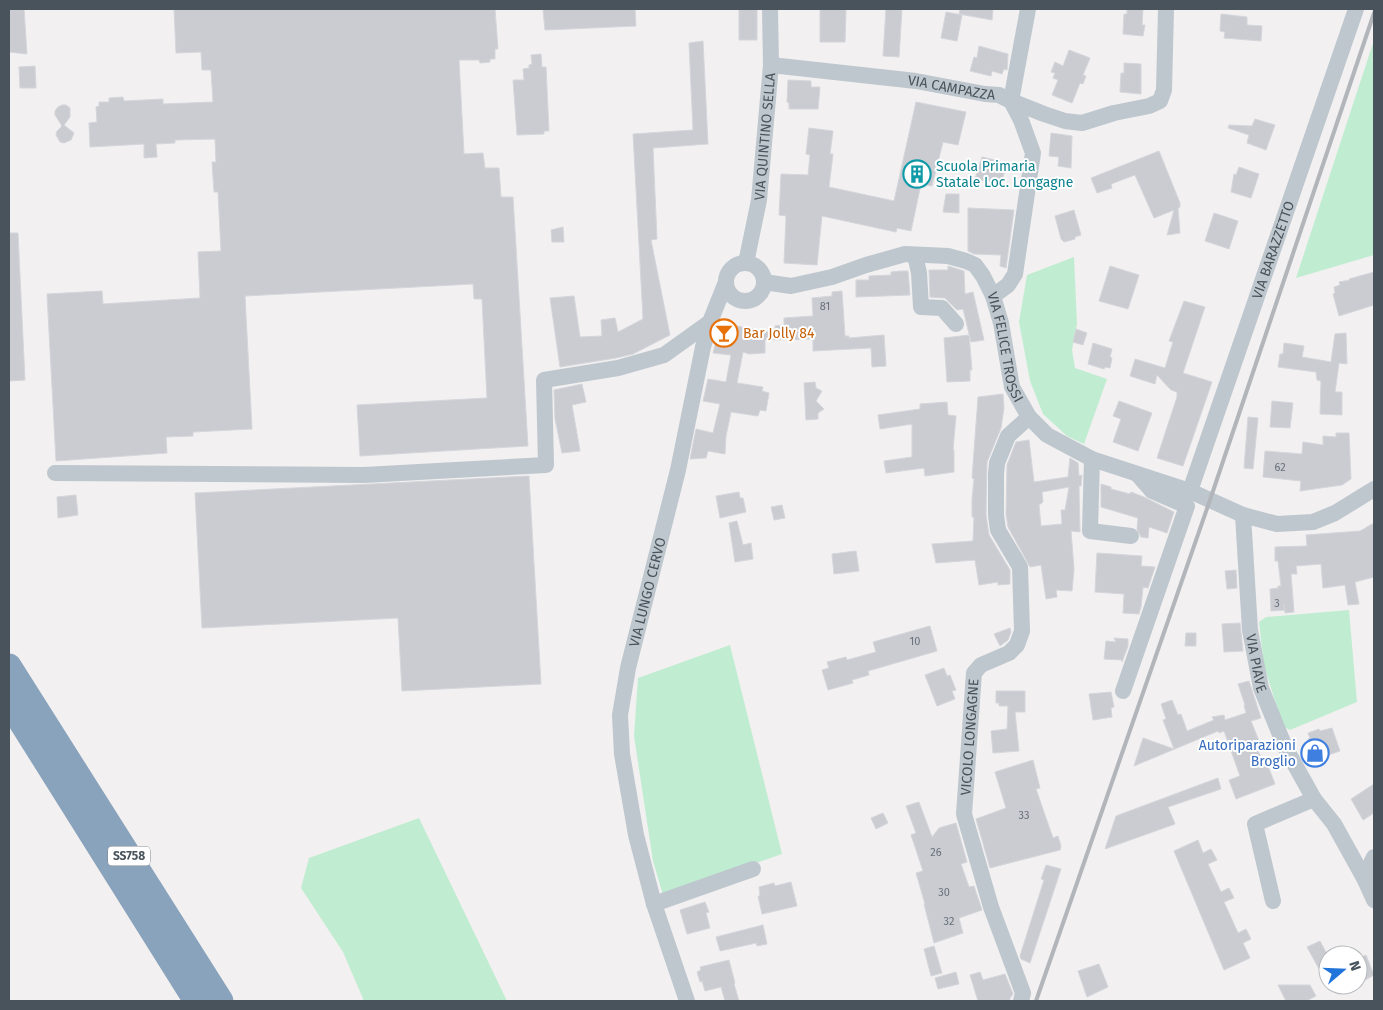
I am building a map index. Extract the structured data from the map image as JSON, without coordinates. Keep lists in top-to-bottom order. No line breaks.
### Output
{"streets":{"highway":["SS758"],"street":["VIA CAMPAZZA","VIA QUINTINO SELLA","VIA BARAZZETTO","VIA FELICE TROSSI","VIA LUNGO CERVO","VIA PIAVE","VICOLO LONGAGNE"]},"crossings":[["VIA CAMPAZZA","VIA QUINTINO SELLA"],["VIA CAMPAZZA","VIA FELICE TROSSI"],["VIA QUINTINO SELLA","VIA FELICE TROSSI"],["VIA QUINTINO SELLA","VIA LUNGO CERVO"],["VIA BARAZZETTO","VIA FELICE TROSSI"],["VIA FELICE TROSSI","VIA LUNGO CERVO"],["VIA FELICE TROSSI","VIA PIAVE"],["VIA FELICE TROSSI","VICOLO LONGAGNE"]],"places":{"building":["Scuola Primaria Statale Loc. Longagne"],"bar":["Bar Jolly 84"],"shop":["Autoriparazioni Broglio"]},"house_numbers":["81","62","3","10","33","26","30","32"],"north":"right"}
